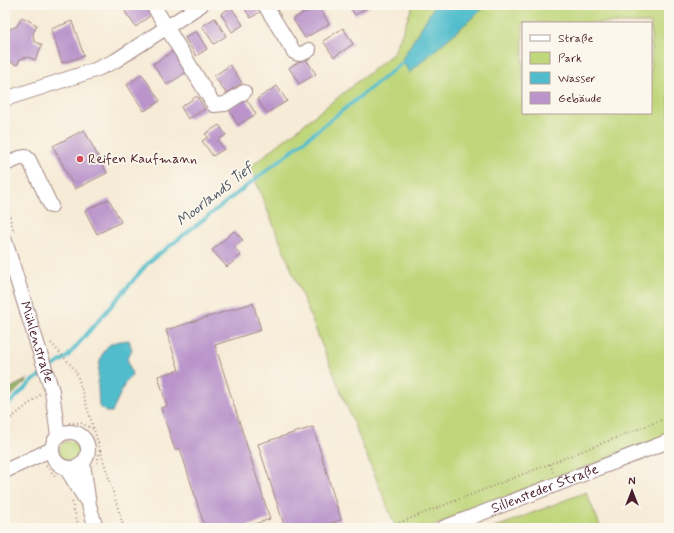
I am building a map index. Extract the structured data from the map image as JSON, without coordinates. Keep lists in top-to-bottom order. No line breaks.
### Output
{"streets":{"street":["Mühlenstraße","Sillensteder Straße"]},"water":["Moorlands Tief"],"places":["Reifen Kaufmann"],"legend":["Straße","Park","Wasser","Gebäude"],"north":"top"}
